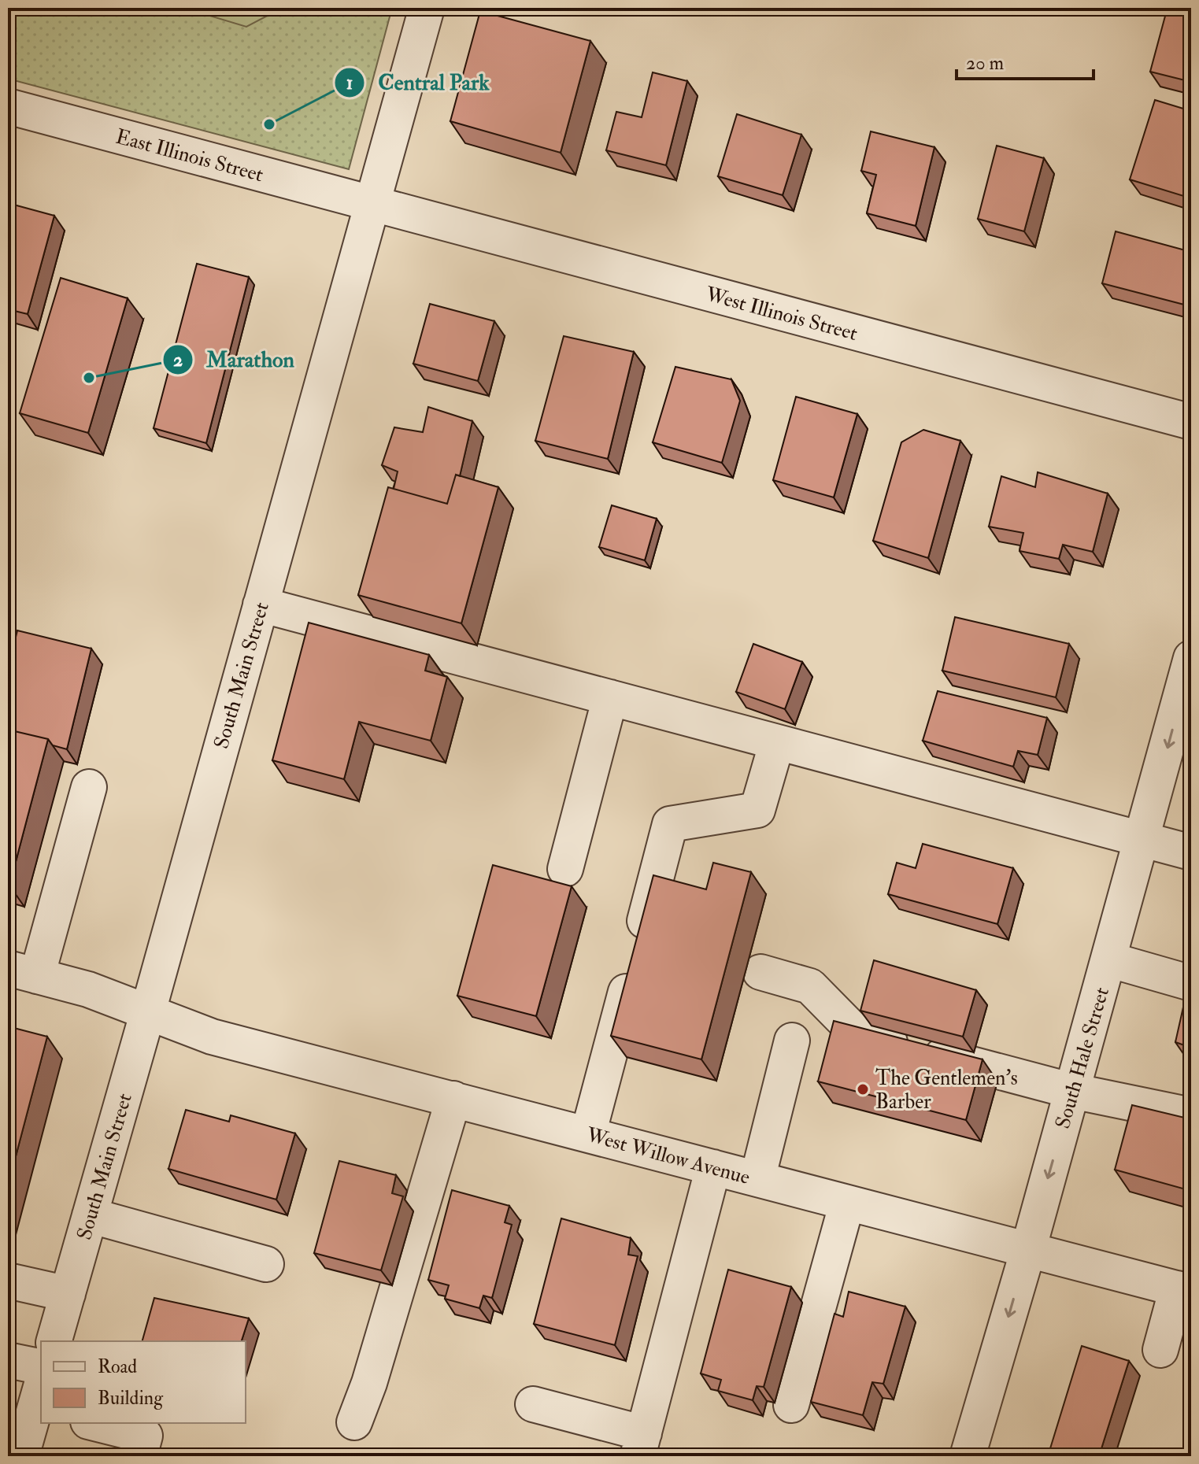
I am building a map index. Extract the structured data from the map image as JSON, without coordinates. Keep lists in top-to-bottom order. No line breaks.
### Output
{"streets":{"street":["East Illinois Street","West Illinois Street","South Main Street","South Hale Street","West Willow Avenue"]},"crossings":[["East Illinois Street","West Illinois Street"],["East Illinois Street","South Main Street"],["West Illinois Street","South Main Street"],["South Main Street","West Willow Avenue"],["South Hale Street","West Willow Avenue"]],"places":["Central Park","Marathon","The Gentlemen’s Barber"],"legend":["Road","Building"],"scale_bar":"20 m"}
